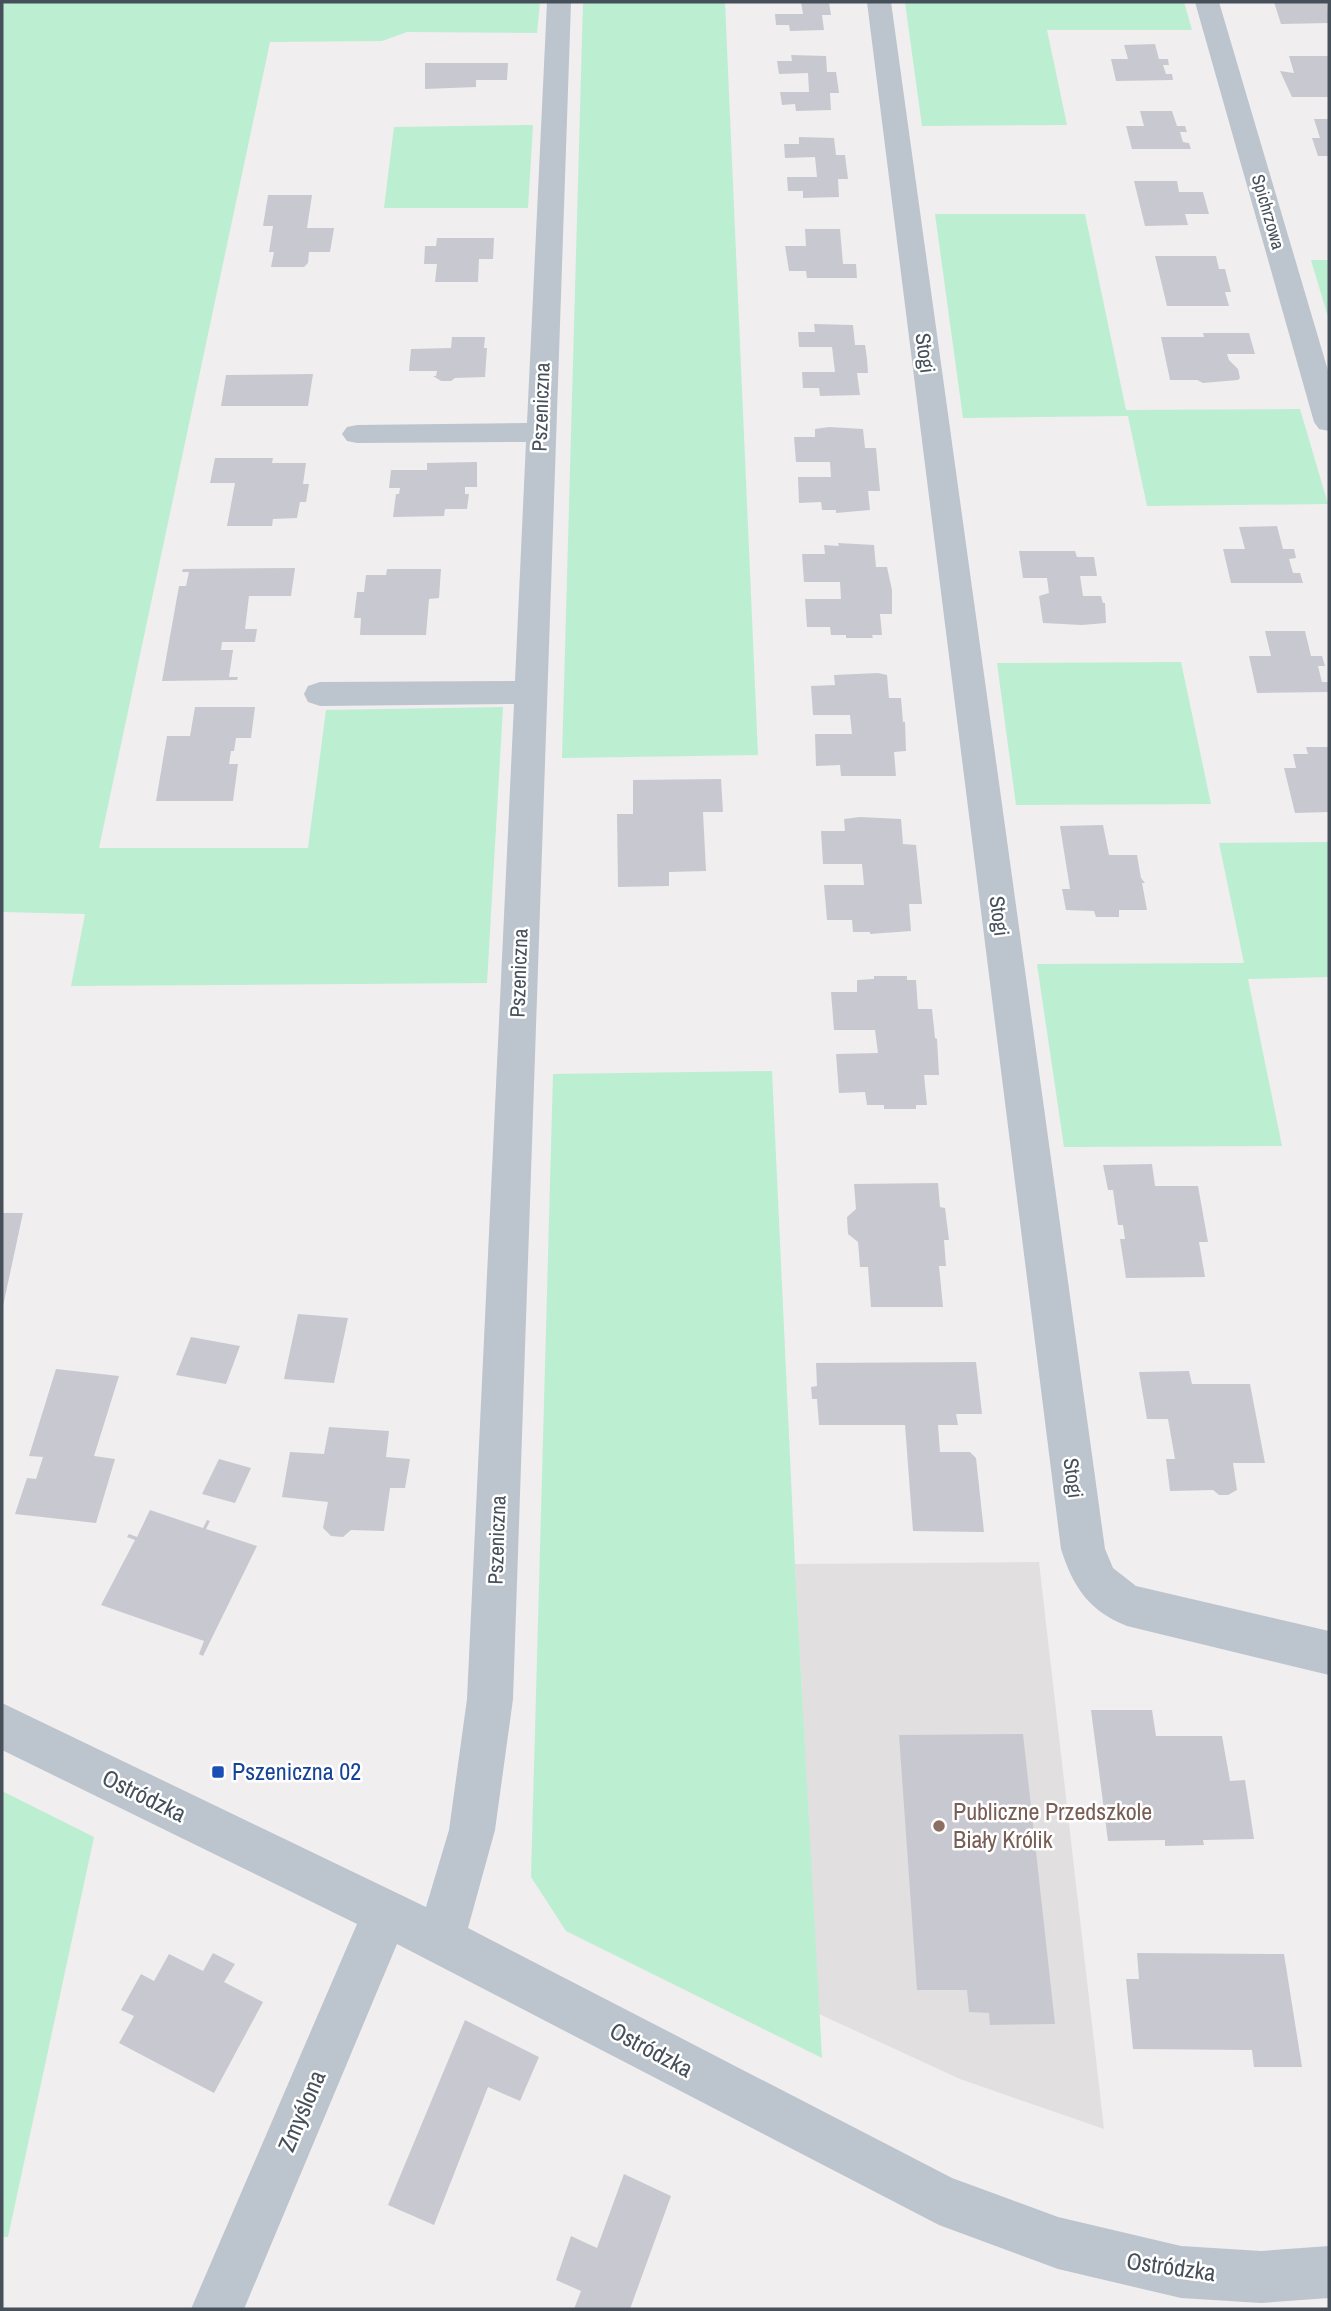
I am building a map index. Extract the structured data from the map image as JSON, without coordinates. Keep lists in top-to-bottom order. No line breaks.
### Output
{"streets":{"street":["Spichrzowa","Stogi","Pszeniczna","Ostródzka","Zmyślona"]},"crossings":[["Pszeniczna","Ostródzka"],["Ostródzka","Zmyślona"]],"places":{"transit":["Pszeniczna 02"],"other":["Publiczne Przedszkole Biały Królik"]}}
